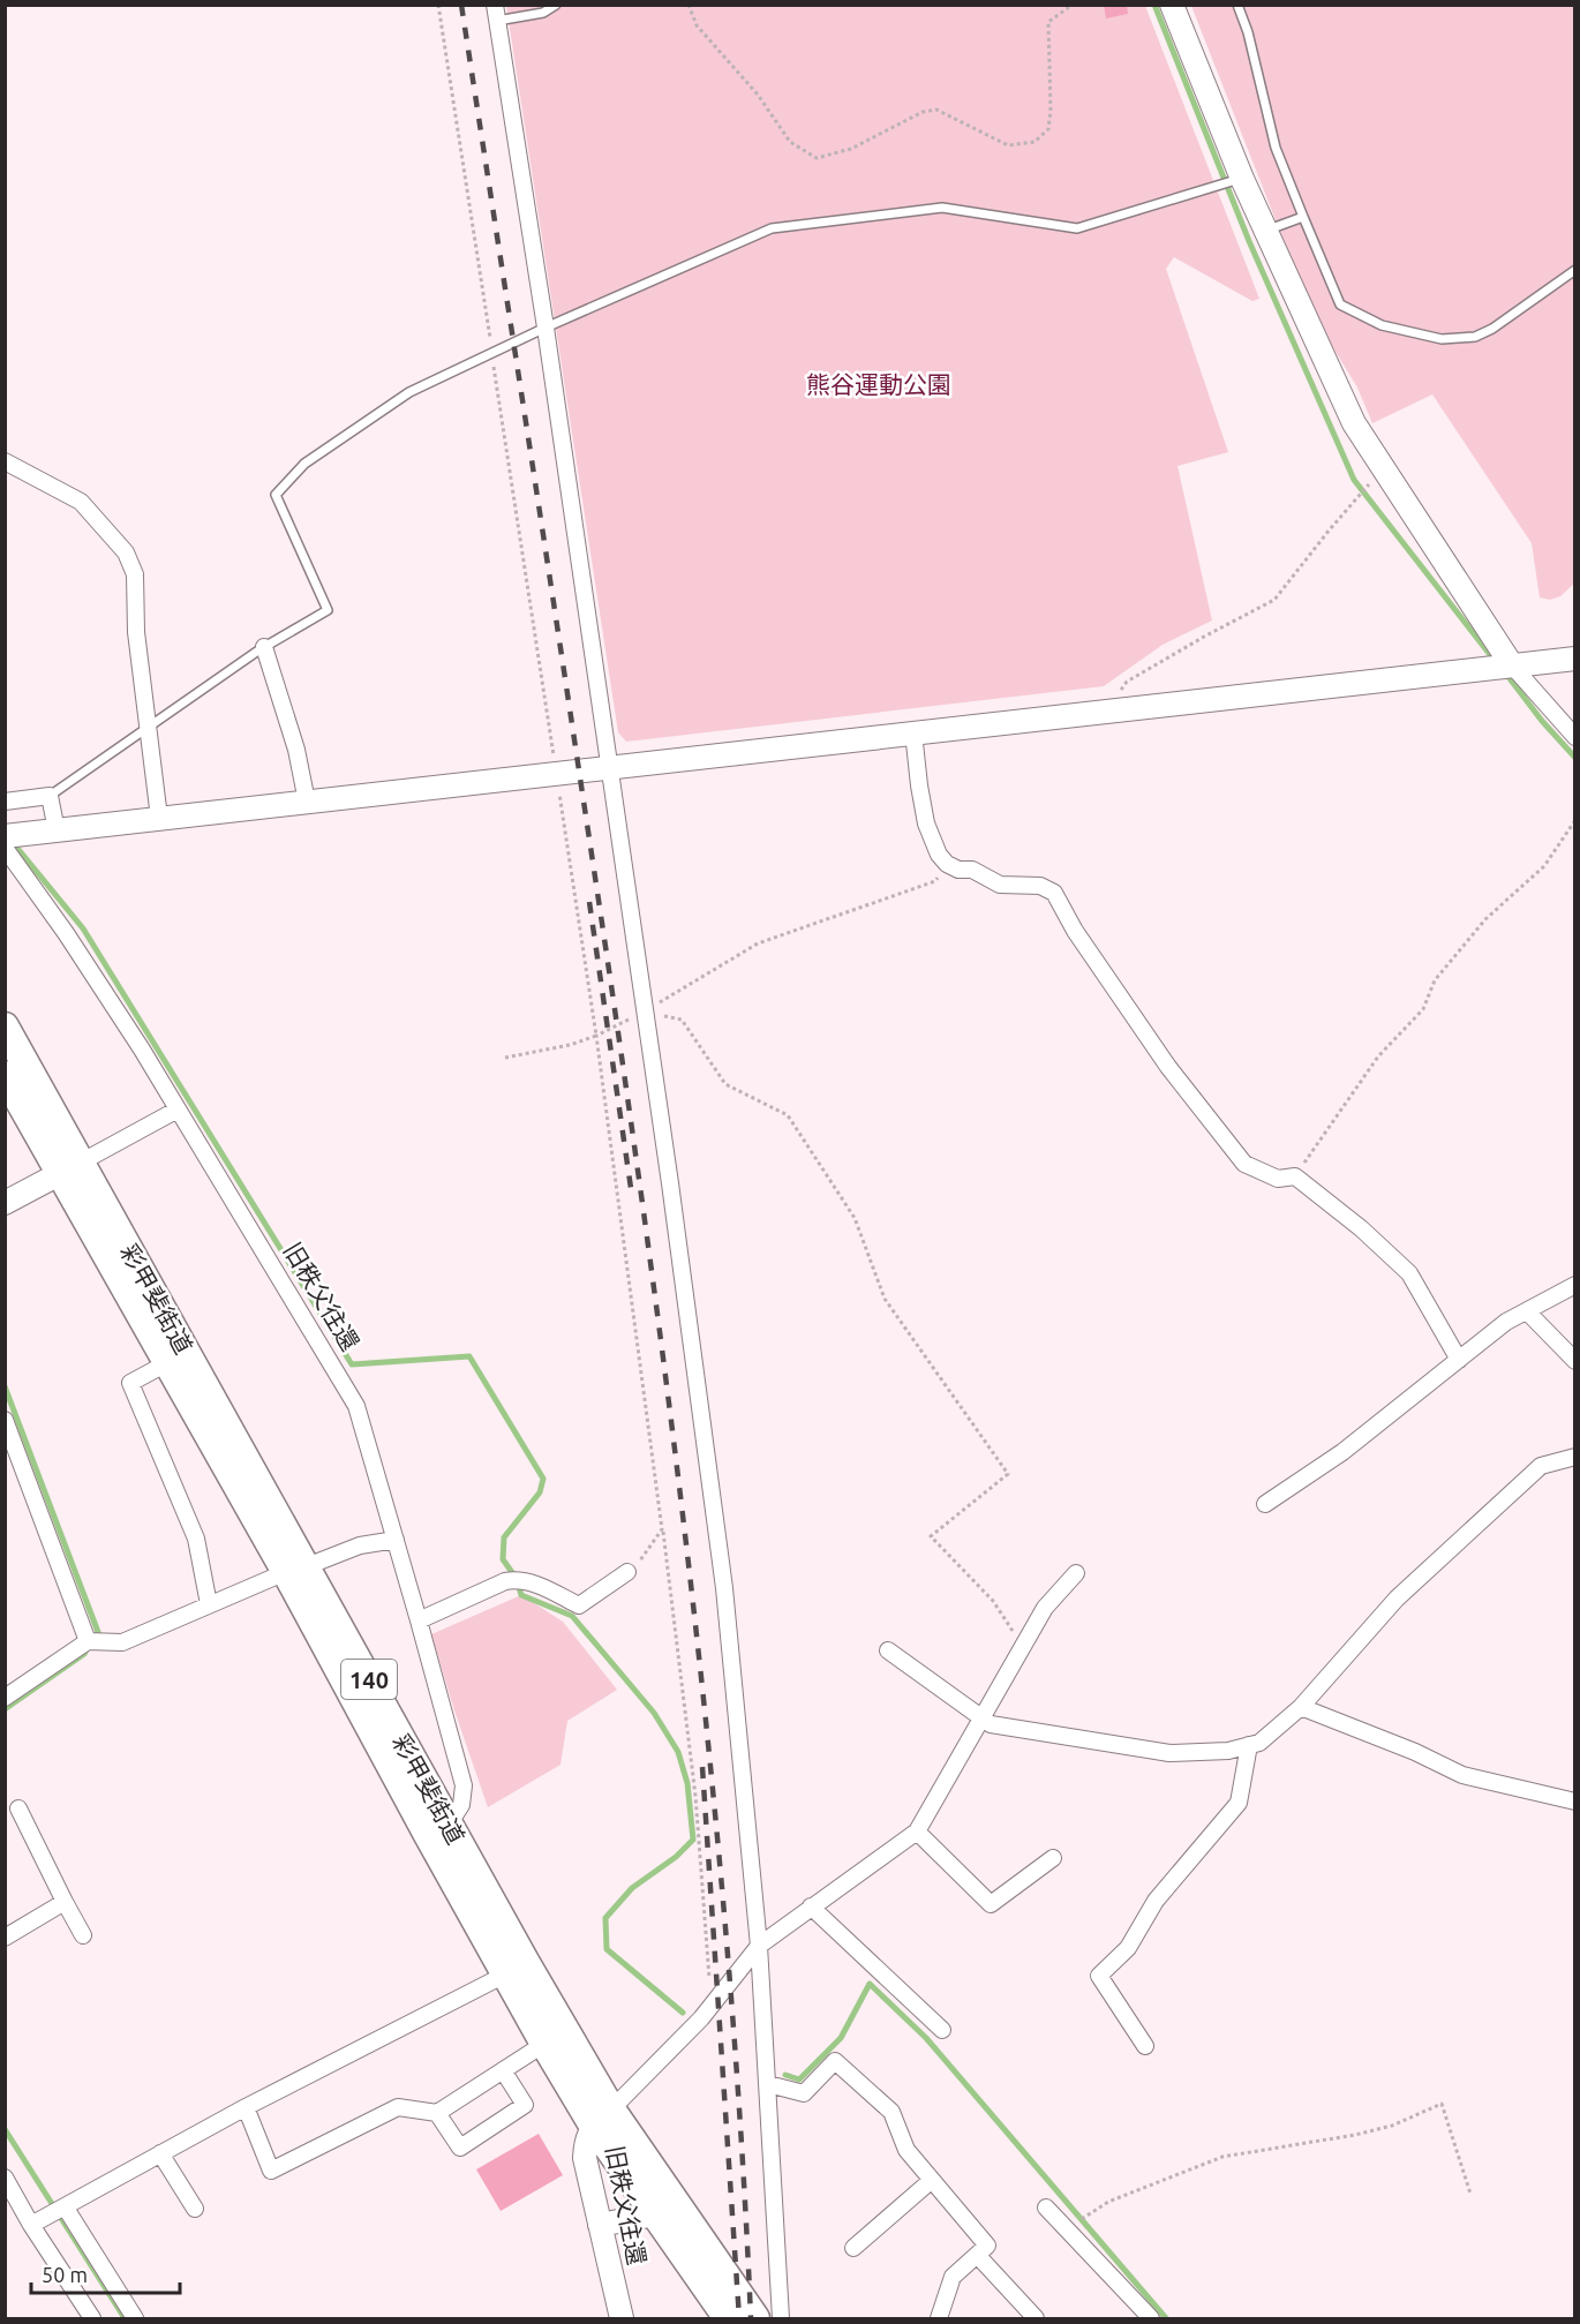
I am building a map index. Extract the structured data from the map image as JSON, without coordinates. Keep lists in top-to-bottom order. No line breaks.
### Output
{"streets":{"highway":["彩甲斐街道","140"],"street":["旧秩父往還"]},"crossings":[["旧秩父往還","彩甲斐街道"]],"parks":["熊谷運動公園"],"scale_bar":"50 m"}
